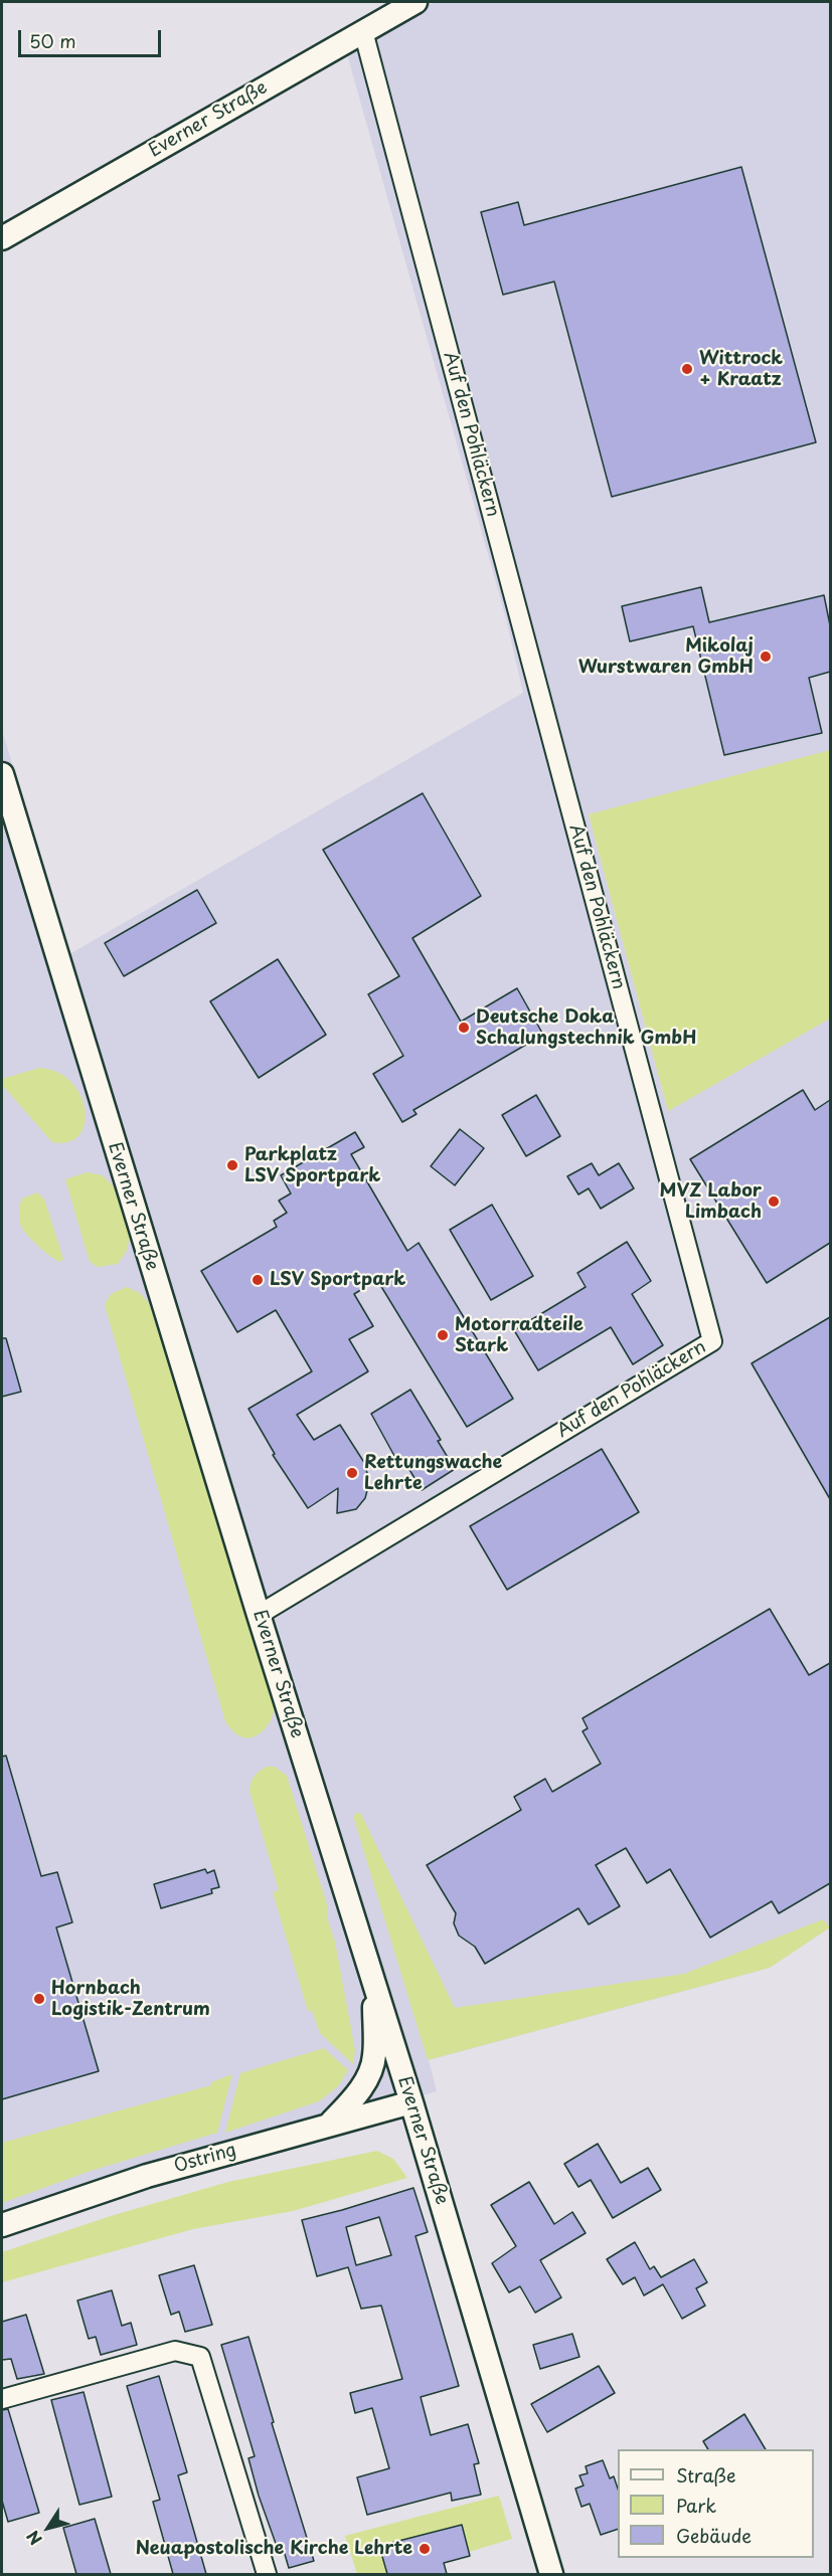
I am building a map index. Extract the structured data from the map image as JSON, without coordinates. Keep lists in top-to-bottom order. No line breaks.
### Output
{"streets":{"street":["Everner Straße","Auf den Pohläckern","Ostring"]},"crossings":[["Everner Straße","Auf den Pohläckern"],["Everner Straße","Ostring"]],"places":["Wittrock + Kraatz","Mikolaj Wurstwaren GmbH","Deutsche Doka Schalungstechnik GmbH","Parkplatz LSV Sportpark","MVZ Labor Limbach","LSV Sportpark","Motorradteile Stark","Rettungswache Lehrte","Hornbach Logistik-Zentrum","Neuapostolische Kirche Lehrte"],"legend":["Straße","Park","Gebäude"],"scale_bar":"50 m","north":"bottom left"}
